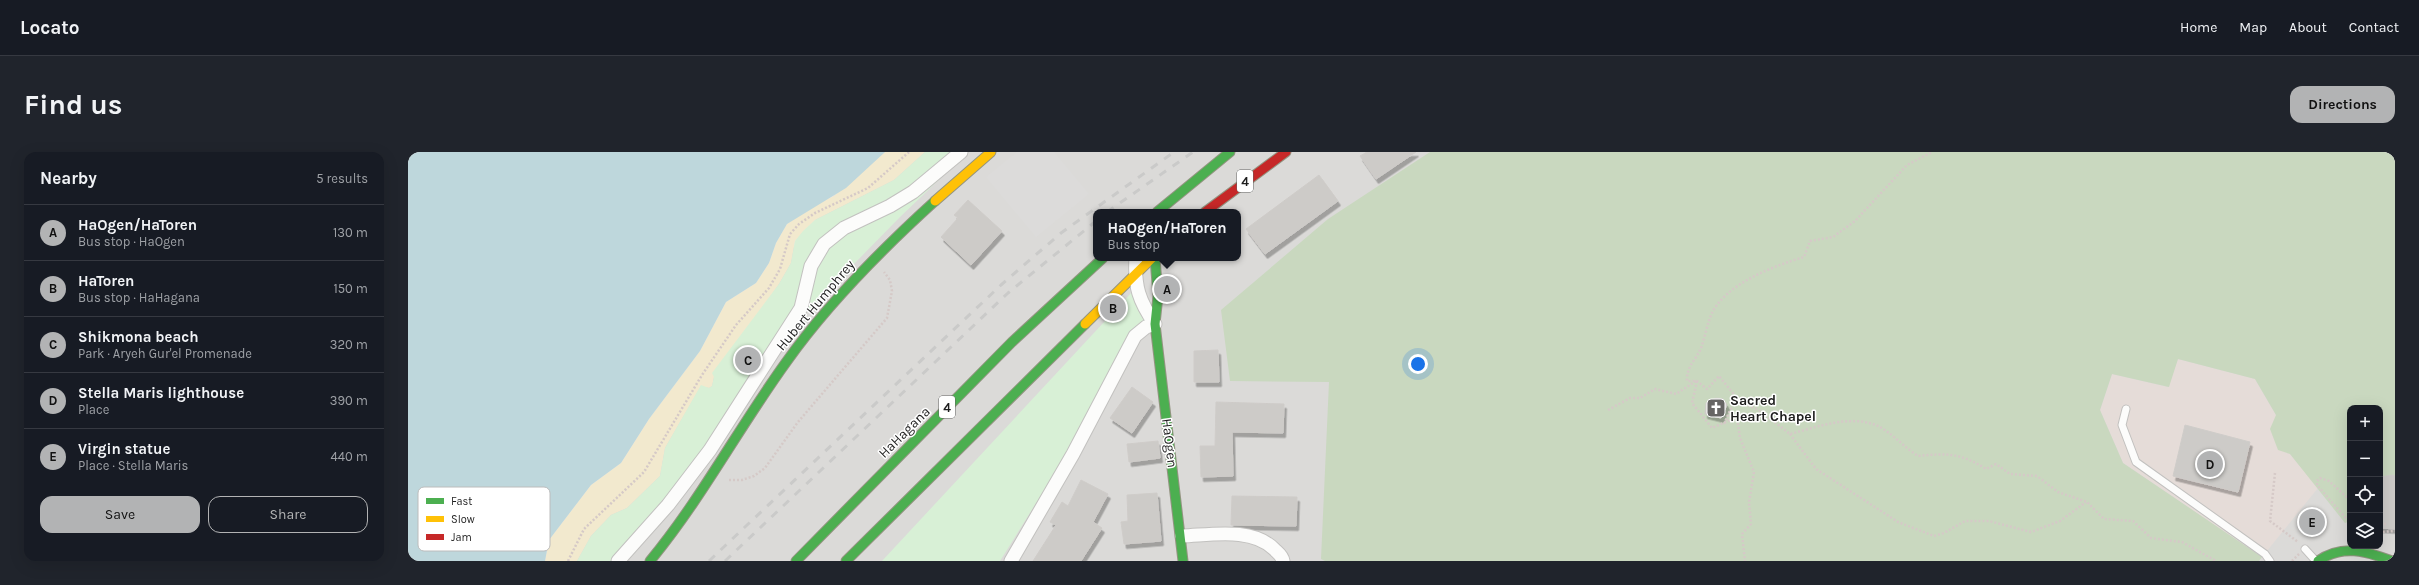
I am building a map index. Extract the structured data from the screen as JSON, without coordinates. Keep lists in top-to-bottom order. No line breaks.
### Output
{"streets":{"main road":["4","Hubert Humphrey","HaHagana","HaOgen"]},"places":{"church":["Sacred Heart Chapel"]},"legend":["Fast","Slow","Jam"],"page":{"header":"Locato","nav":["Home","Map","About","Contact"],"buttons":["Directions",["Save","Share"]],"title":"Find us","heading":["Nearby","5 results"],"list":[{"mark":"A","name":"HaOgen/HaToren","note":"Bus stop · HaOgen","value":"130 m"},{"mark":"B","name":"HaToren","note":"Bus stop · HaHagana","value":"150 m"},{"mark":"C","name":"Shikmona beach","note":"Park · Aryeh Gur'el Promenade","value":"320 m"},{"mark":"D","name":"Stella Maris lighthouse","note":"Place","value":"390 m"},{"mark":"E","name":"Virgin statue","note":"Place · Stella Maris","value":"440 m"}],"popup":["HaOgen/HaToren","Bus stop"],"pins":["A","B","C","D","E"],"map_buttons":["+","−"]}}
